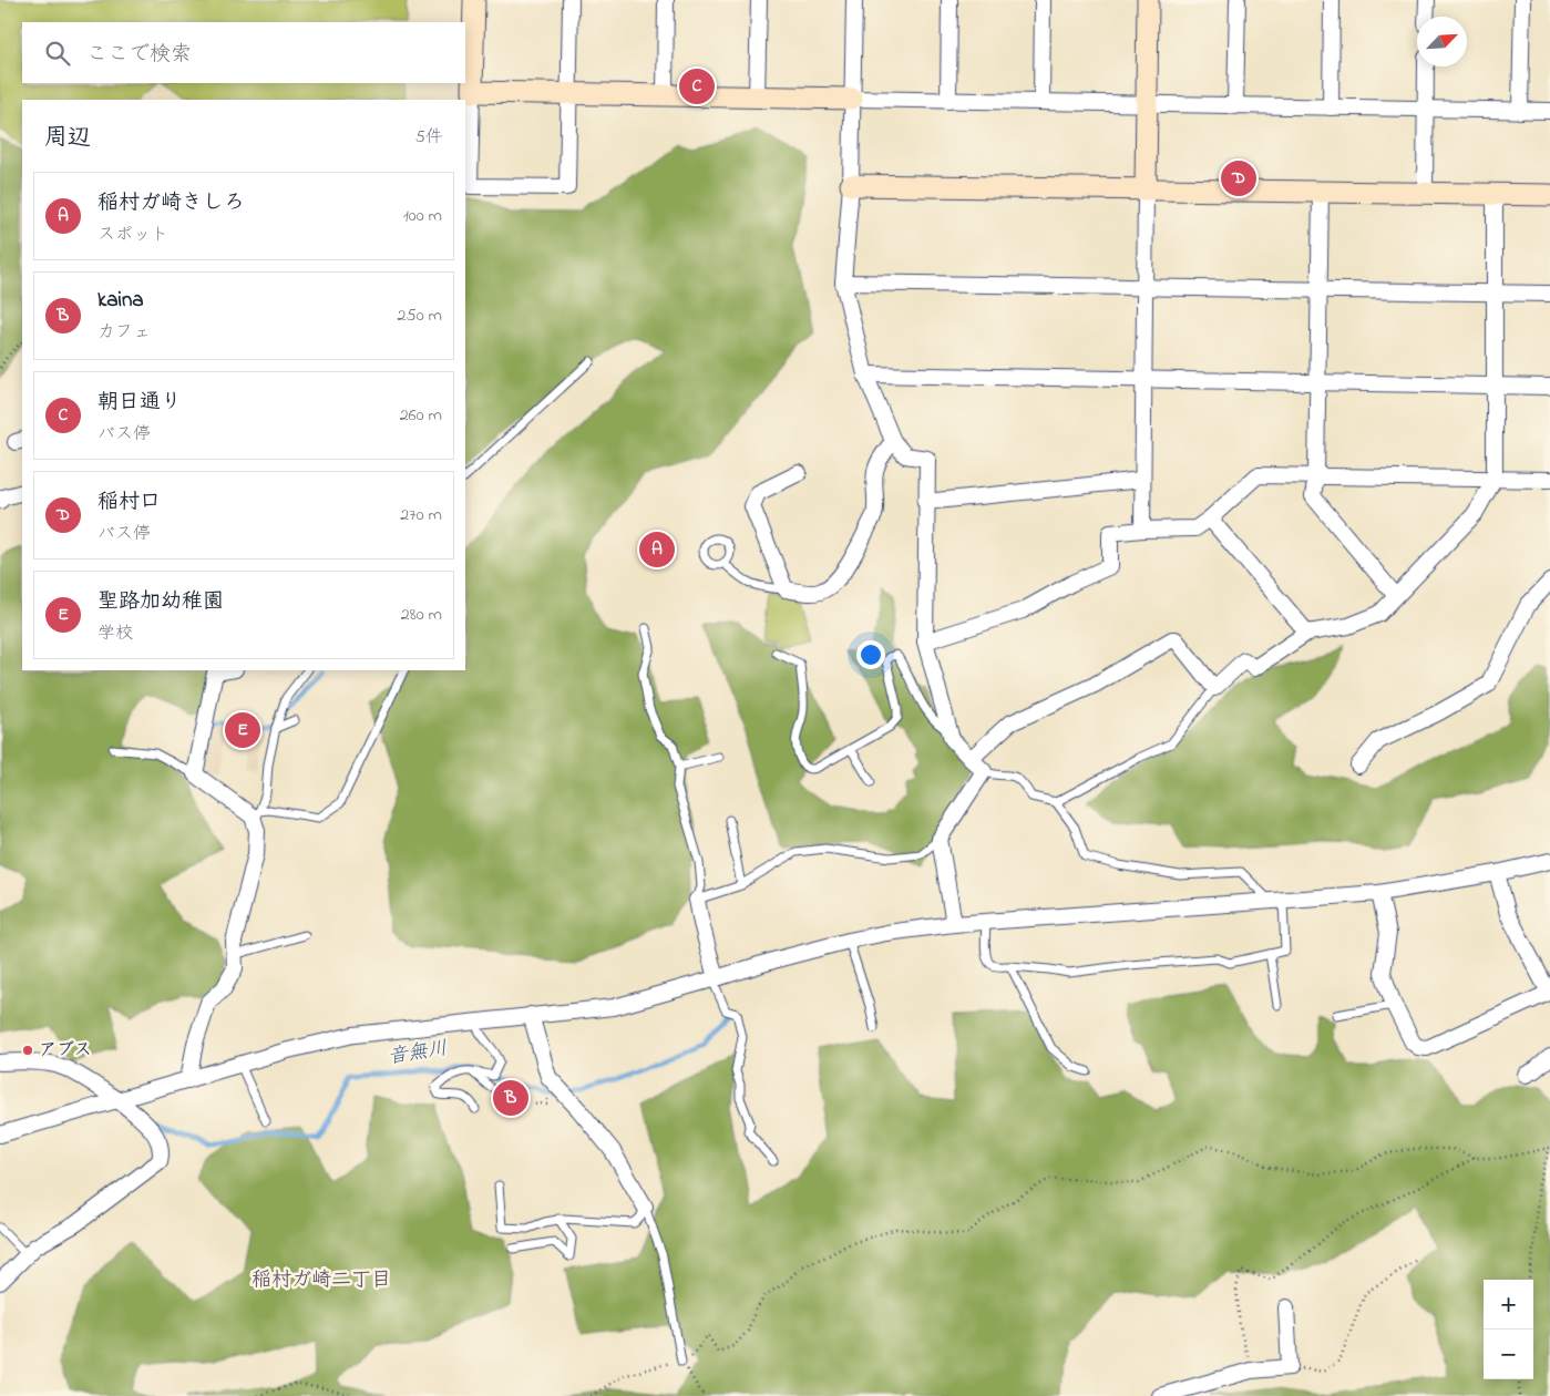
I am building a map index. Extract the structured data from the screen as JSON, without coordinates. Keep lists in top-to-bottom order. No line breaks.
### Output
{"districts":["稲村ガ崎二丁目"],"water":["音無川"],"places":["アブス"],"north":"top right","page":{"search":"ここで検索","pins":["C","D","A","E","B"],"heading":["周辺","5件"],"list":[{"mark":"A","name":"稲村ガ崎きしろ","note":"スポット","value":"100 m"},{"mark":"B","name":"kaina","note":"カフェ","value":"250 m"},{"mark":"C","name":"朝日通り","note":"バス停","value":"260 m"},{"mark":"D","name":"稲村口","note":"バス停","value":"270 m"},{"mark":"E","name":"聖路加幼稚園","note":"学校","value":"280 m"}],"map_buttons":["+","−"]}}
